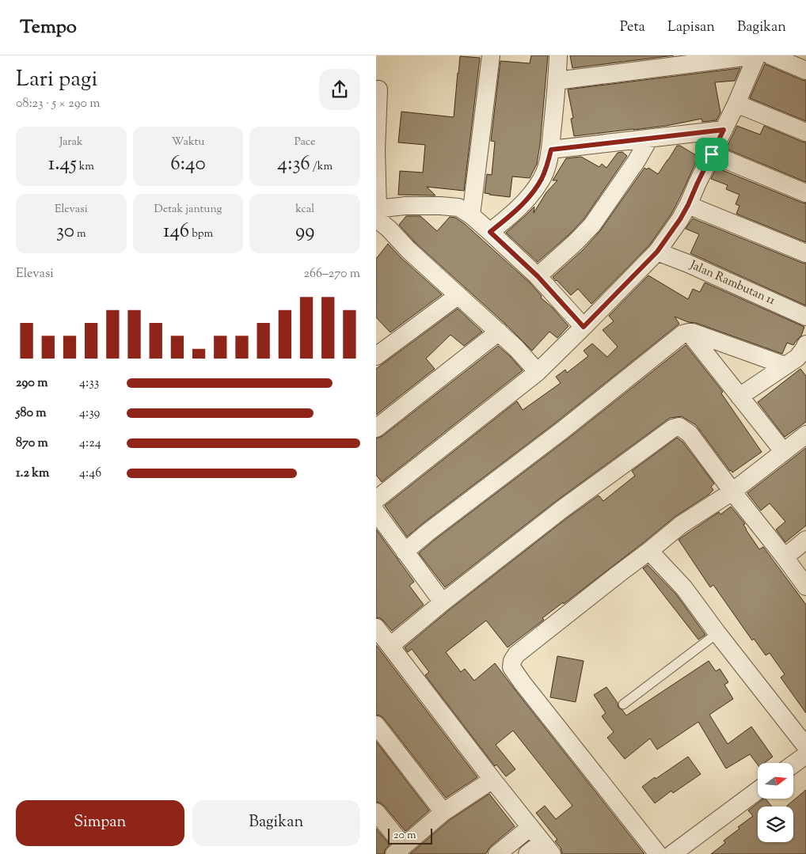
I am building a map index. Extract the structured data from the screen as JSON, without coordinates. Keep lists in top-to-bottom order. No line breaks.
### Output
{"streets":{"street":["Jalan Rambutan 11"]},"scale_bar":"20 m","north":"right","page":{"header":"Tempo","nav":["Peta","Lapisan","Bagikan"],"heading":["Lari pagi","08:23 · 5 × 290 m"],"stats":[["Jarak","1.45 km"],["Waktu","6:40"],["Pace","4:36 /km"],["Elevasi","30 m"],["Detak jantung","146 bpm"],["kcal","99"]],"chart":["Elevasi","266–270 m"],"list":[{"name":"290 m","note":"4:33"},{"name":"580 m","note":"4:39"},{"name":"870 m","note":"4:24"},{"name":"1.2 km","note":"4:46"}],"buttons":["Simpan","Bagikan"],"scale":"20 m"}}
